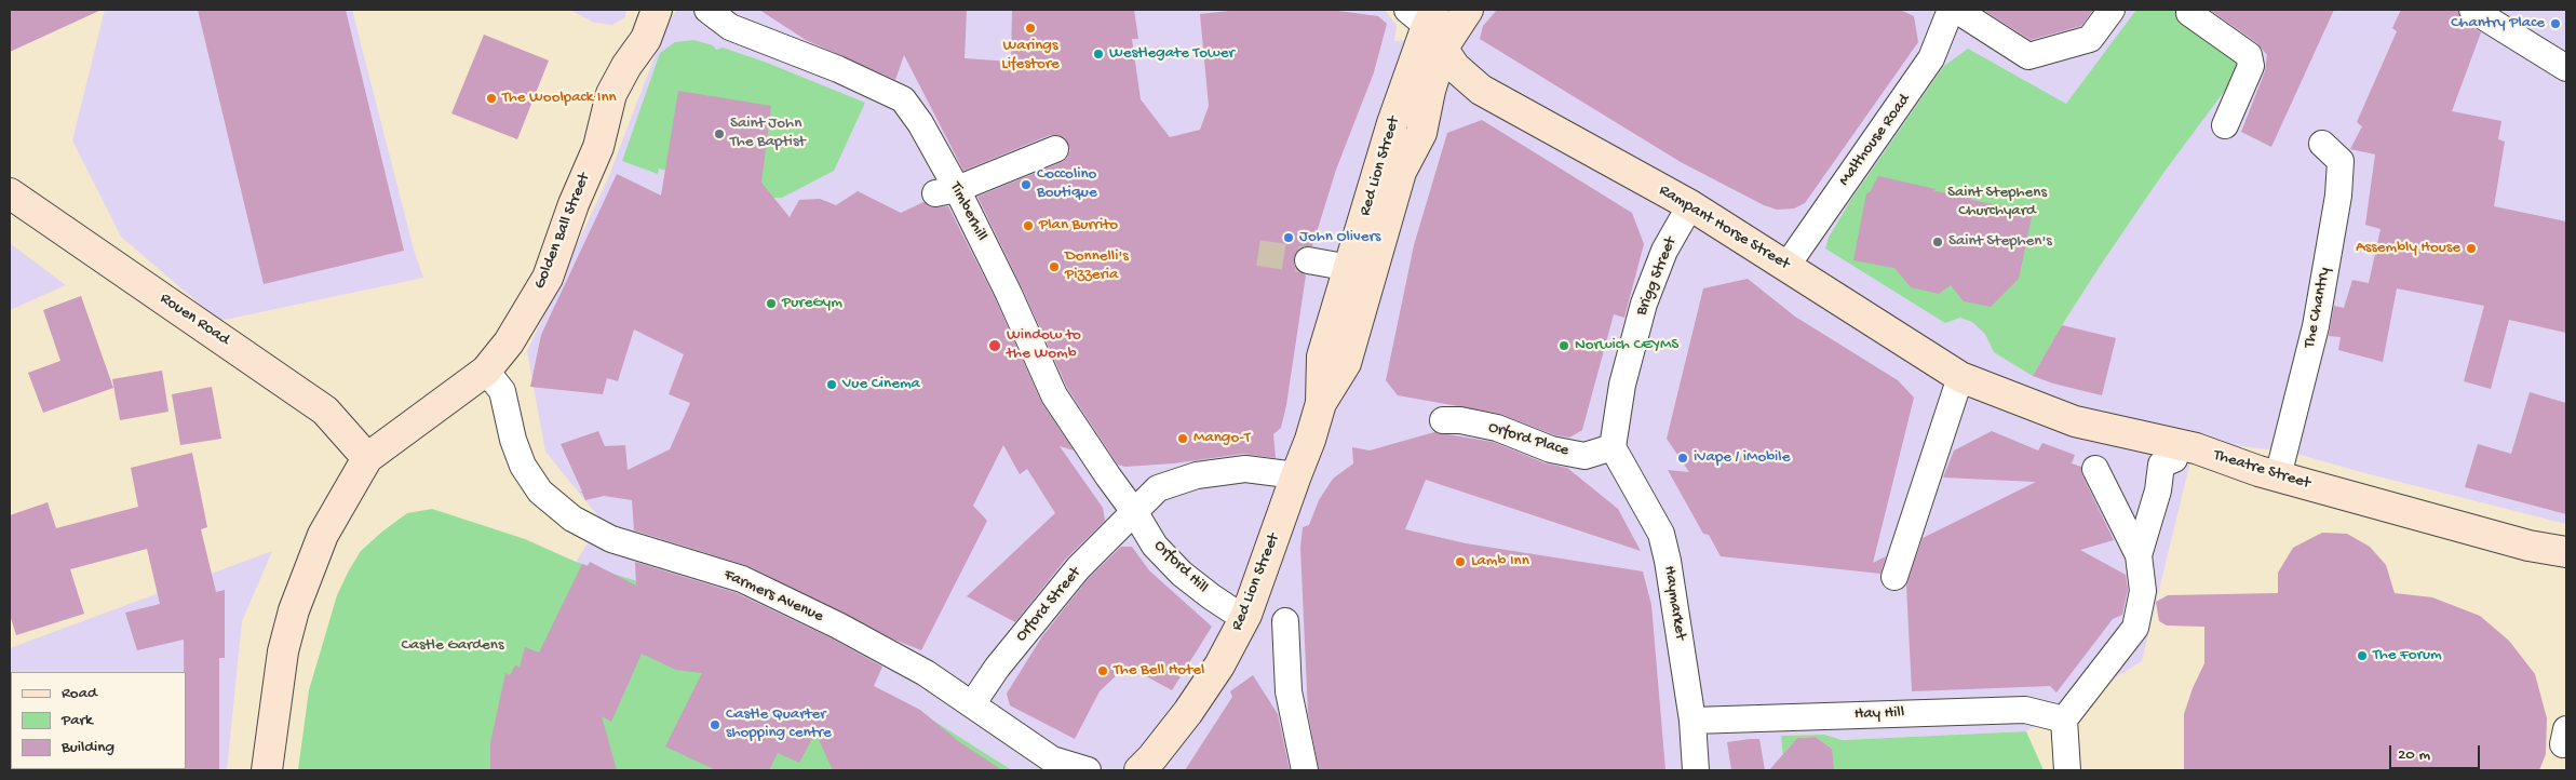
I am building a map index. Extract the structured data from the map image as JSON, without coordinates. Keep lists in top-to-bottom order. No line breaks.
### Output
{"streets":{"street":["Malthouse Road","Red Lion Street","Timberhill","Rampant Horse Street","Golden Ball Street","Brigg Street","The Chantry","Rouen Road","Orford Place","Theatre Street","Orford Hill","Farmers Avenue","Haymarket","Orford Street","Hay Hill"]},"crossings":[["Malthouse Road","Rampant Horse Street"],["Red Lion Street","Rampant Horse Street"],["Red Lion Street","Orford Hill"],["Timberhill","Orford Hill"],["Timberhill","Orford Street"],["Rampant Horse Street","Brigg Street"],["Rampant Horse Street","Theatre Street"],["Golden Ball Street","Rouen Road"],["Golden Ball Street","Farmers Avenue"],["Brigg Street","Orford Place"],["Brigg Street","Haymarket"],["The Chantry","Theatre Street"],["Orford Place","Haymarket"],["Orford Hill","Orford Street"],["Farmers Avenue","Orford Street"],["Haymarket","Hay Hill"]],"parks":["Saint Stephens Churchyard","Castle Gardens"],"places":["Chantry Place","Warings Lifestore","Westlegate Tower","The Woolpack Inn","Saint John The Baptist","Coccolino Boutique","Plan Burrito","John Olivers","Saint Stephen's","Assembly House","Donnelli's Pizzeria","PureGym","Window to the Womb","Norwich CEYMS","Vue Cinema","Mango-T","iVape / iMobile","Lamb Inn","The Forum","The Bell Hotel","Castle Quarter shopping centre"],"legend":["Road","Park","Building"],"scale_bar":"20 m"}
